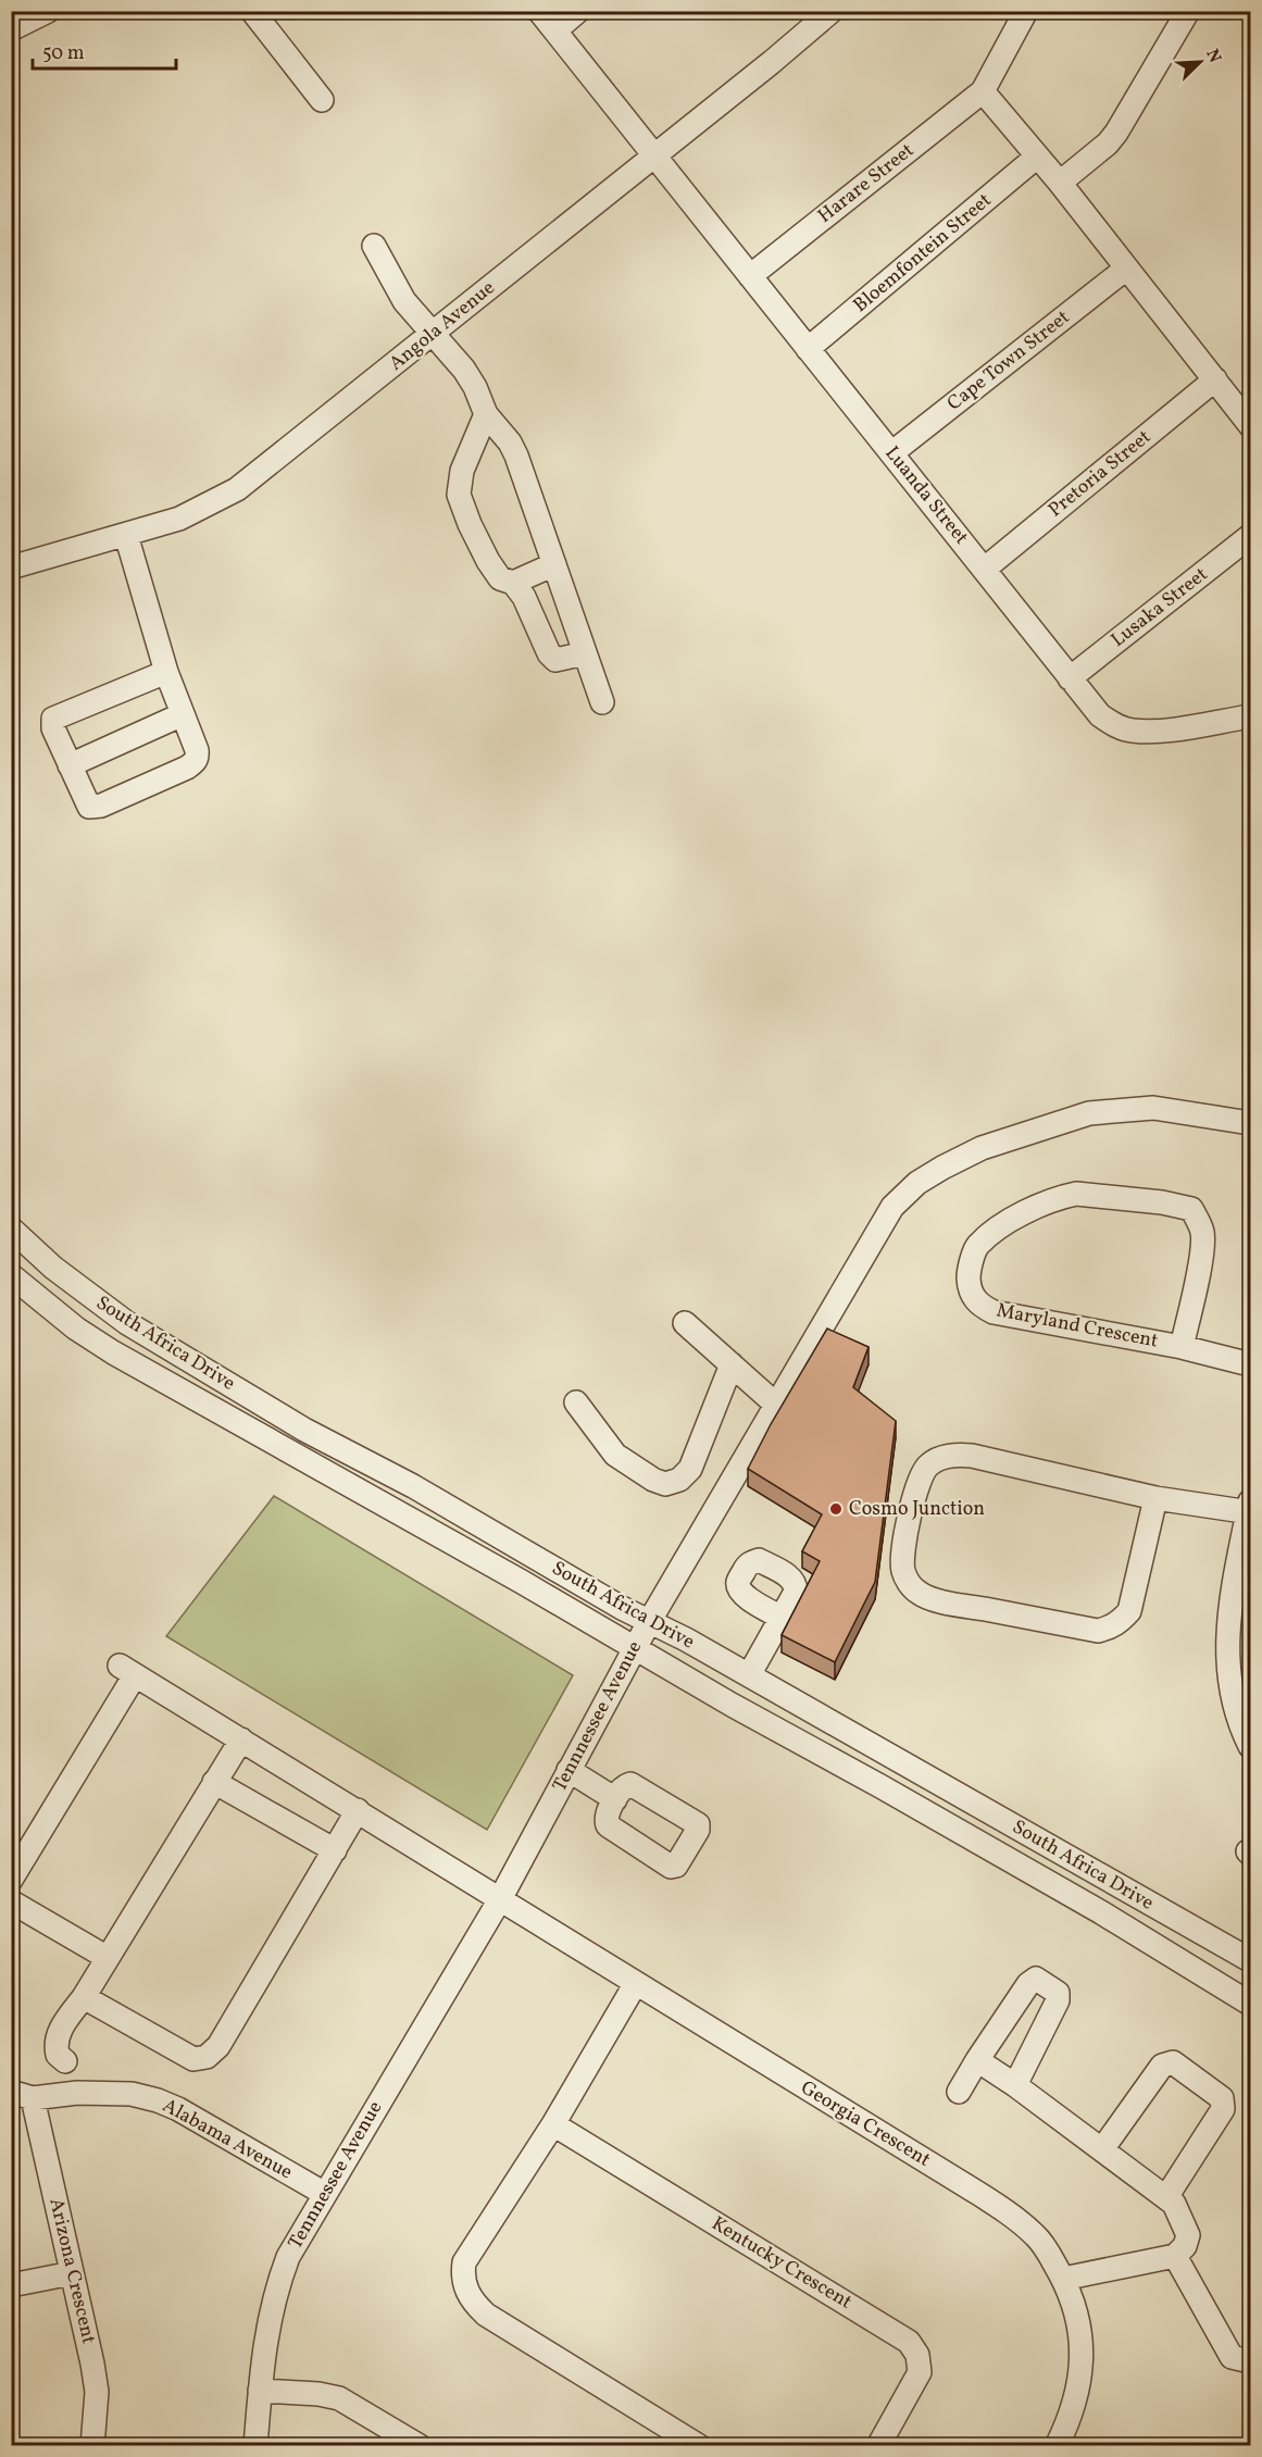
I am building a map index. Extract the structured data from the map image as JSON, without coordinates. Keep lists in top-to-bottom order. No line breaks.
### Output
{"streets":{"street":["Harare Street","Bloemfontein Street","Angola Avenue","Cape Town Street","Pretoria Street","Luanda Street","Lusaka Street","Maryland Crescent","South Africa Drive","Tennnessee Avenue","Georgia Crescent","Alabama Avenue","Kentucky Crescent","Arizona Crescent"]},"crossings":[["Harare Street","Luanda Street"],["Bloemfontein Street","Luanda Street"],["Angola Avenue","Luanda Street"],["Cape Town Street","Luanda Street"],["Pretoria Street","Luanda Street"],["Luanda Street","Lusaka Street"],["South Africa Drive","Tennnessee Avenue"],["Tennnessee Avenue","Georgia Crescent"],["Tennnessee Avenue","Alabama Avenue"],["Alabama Avenue","Arizona Crescent"]],"places":["Cosmo Junction"],"scale_bar":"50 m","north":"top right"}
